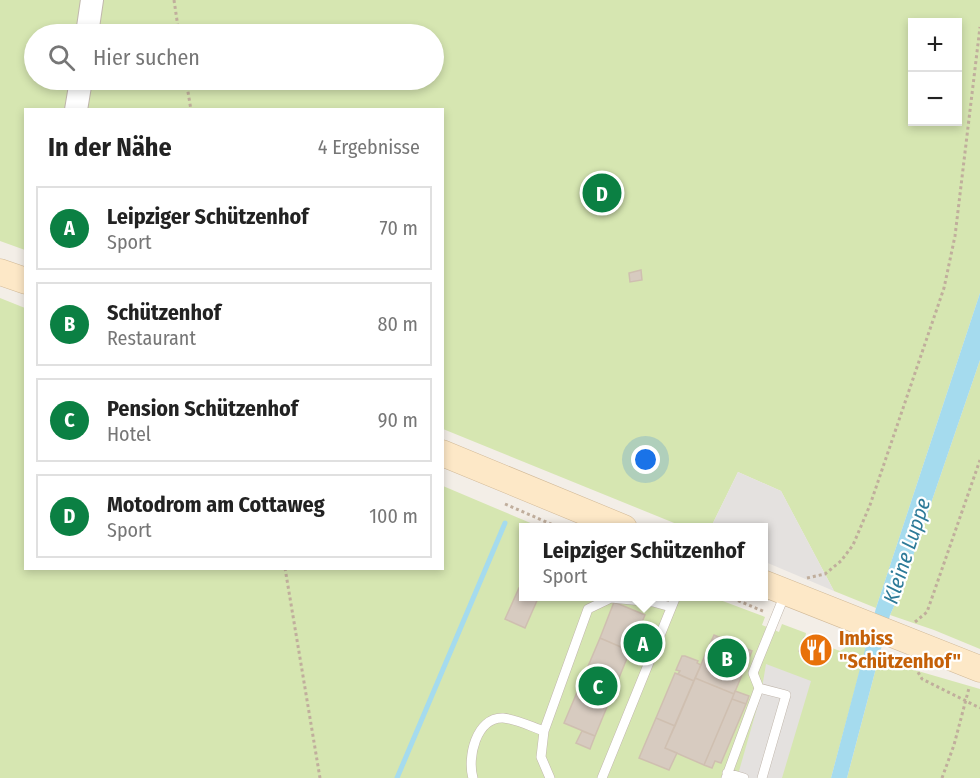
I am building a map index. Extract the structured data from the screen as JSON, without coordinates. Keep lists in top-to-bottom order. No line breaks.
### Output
{"water":["Kleine Luppe"],"places":{"restaurant":["Imbiss \"Schützenhof\""]},"page":{"map_buttons":["+","−"],"search":"Hier suchen","heading":["In der Nähe","4 Ergebnisse"],"pins":["D","A","B","C"],"list":[{"mark":"A","name":"Leipziger Schützenhof","note":"Sport","value":"70 m"},{"mark":"B","name":"Schützenhof","note":"Restaurant","value":"80 m"},{"mark":"C","name":"Pension Schützenhof","note":"Hotel","value":"90 m"},{"mark":"D","name":"Motodrom am Cottaweg","note":"Sport","value":"100 m"}],"popup":["Leipziger Schützenhof","Sport"]}}
